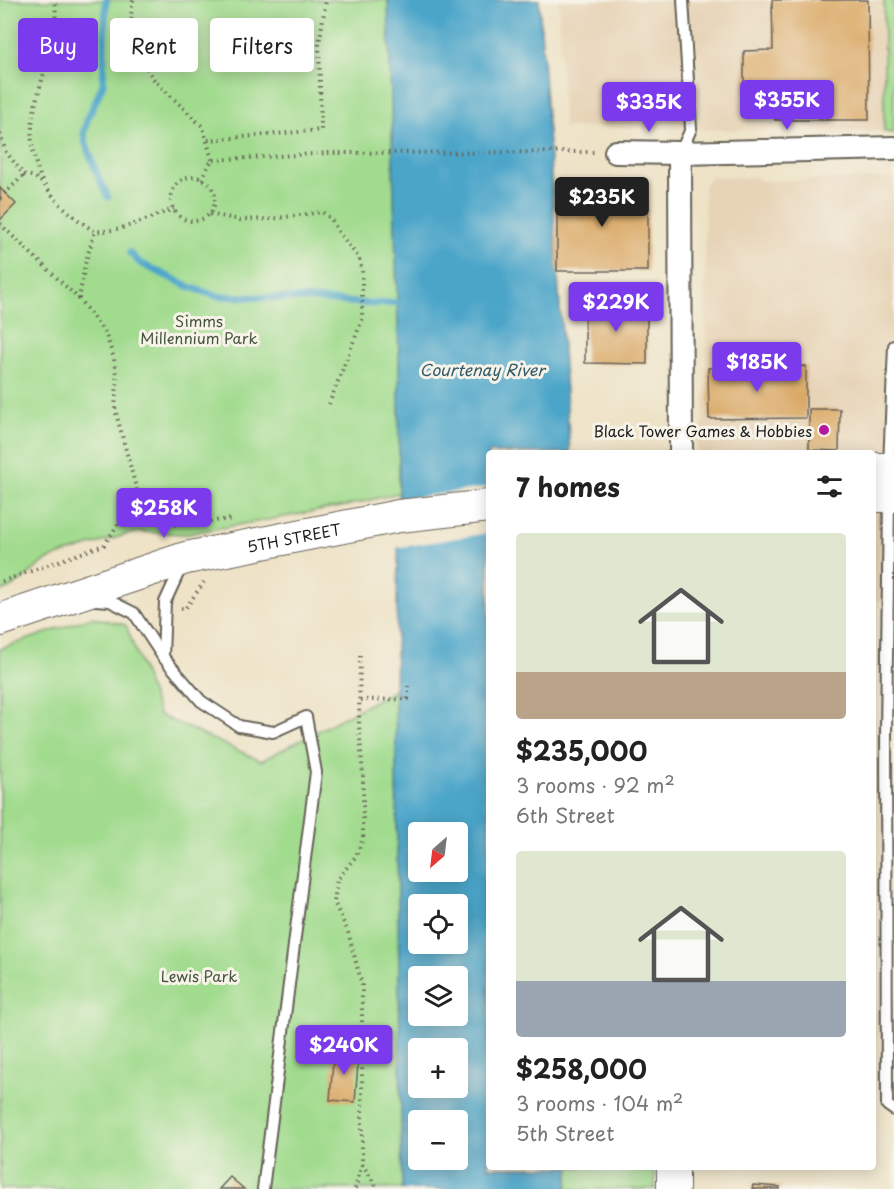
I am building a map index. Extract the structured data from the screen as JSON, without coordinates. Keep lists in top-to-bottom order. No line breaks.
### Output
{"streets":{"main road":["5TH STREET"]},"water":["Courtenay River"],"parks":["Simms Millennium Park","Lewis Park"],"places":["Black Tower Games & Hobbies"],"north":"bottom left","page":{"chip":["Buy","Rent","Filters"],"price":["$355K","$335K","$235K","$229K","$185K","$258K","$240K"],"heading":"7 homes","list":[{"name":"$235,000","note":"3 rooms · 92 m² · 6th Street"},{"name":"$258,000","note":"3 rooms · 104 m² · 5th Street"}],"map_buttons":["+","−"]}}
